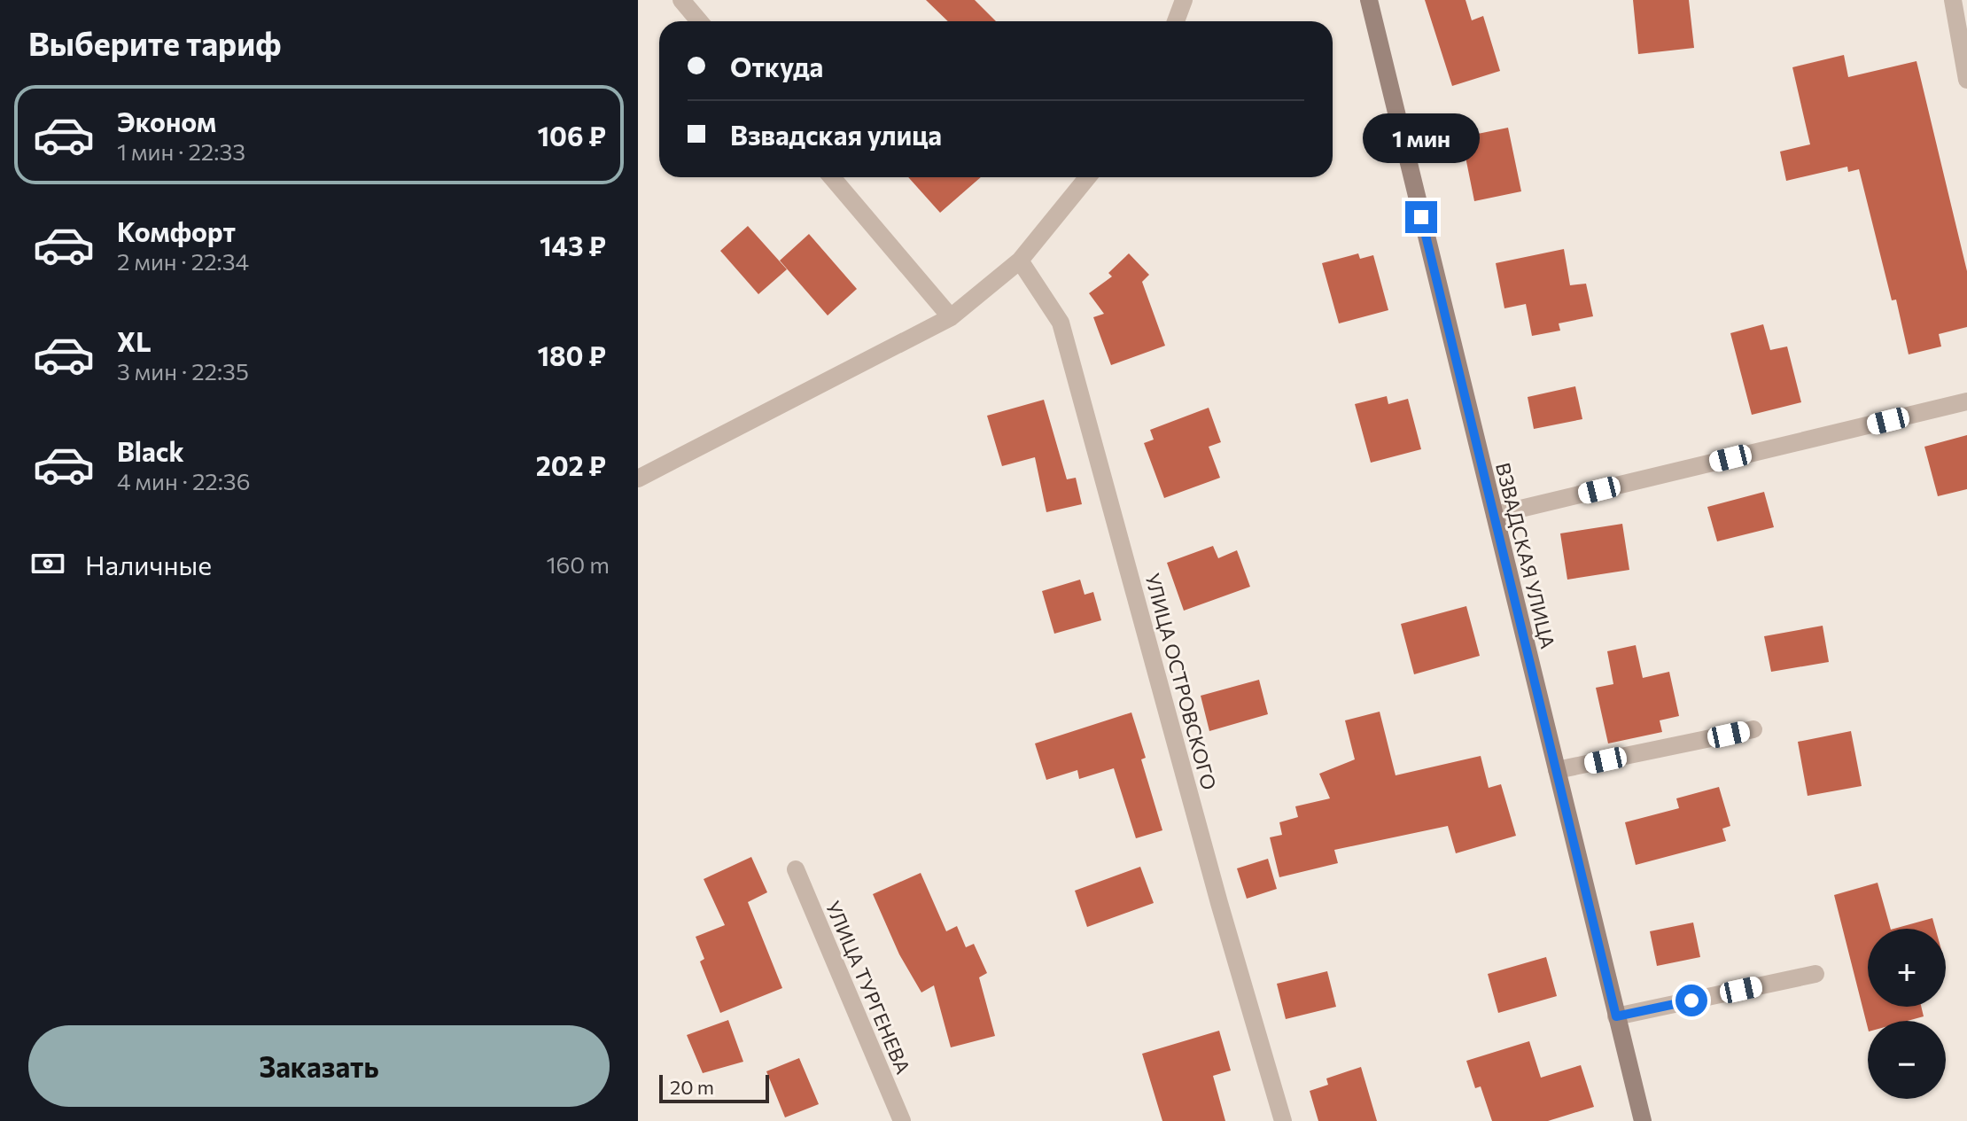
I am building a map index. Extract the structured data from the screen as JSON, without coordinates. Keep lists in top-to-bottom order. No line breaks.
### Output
{"streets":{"street":["ВЗВАДСКАЯ УЛИЦА","УЛИЦА ОСТРОВСКОГО","УЛИЦА ТУРГЕНЕВА"]},"scale_bar":"20 m","page":{"heading":"Выберите тариф","banner":["Откуда","Взвадская улица"],"list":[{"name":"Эконом","note":"1 мин · 22:33","value":"106 ₽"},{"name":"Комфорт","note":"2 мин · 22:34","value":"143 ₽"},{"name":"XL","note":"3 мин · 22:35","value":"180 ₽"},{"name":"Black","note":"4 мин · 22:36","value":"202 ₽"}],"bubble":"1 мин","pay":["Наличные","160 m"],"map_buttons":["+","−"],"buttons":"Заказать","scale":"20 m"}}
